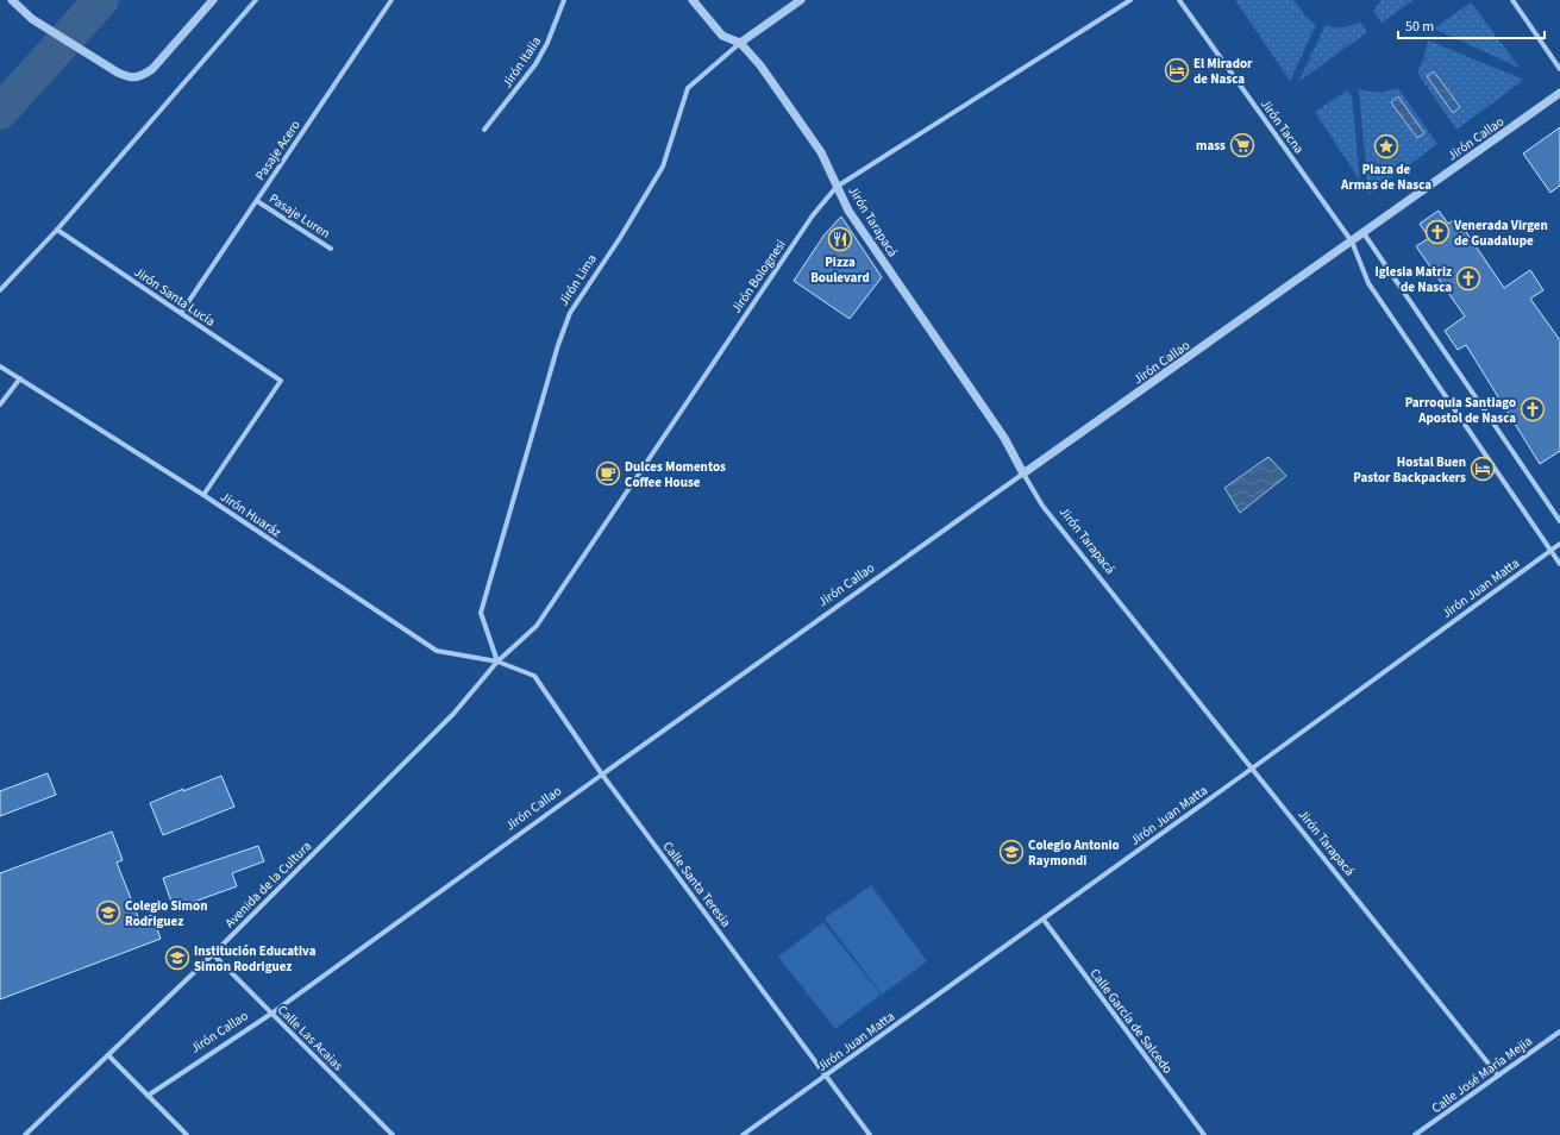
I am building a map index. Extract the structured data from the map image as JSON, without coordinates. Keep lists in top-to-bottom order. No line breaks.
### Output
{"streets":{"street":["Jirón Italia","Jirón Tacna","Jirón Callao","Pasaje Acero","Pasaje Luren","Jirón Tarapacá","Jirón Bolognesi","Jirón Lima","Jirón Santa Lucía","Jirón Huaráz","Jirón Juan Matta","Avenida de la Cultura","Calle Santa Teresia","Calle García de Salcedo","Calle Las Acaias","Calle José María Mejia"]},"crossings":[["Jirón Tacna","Jirón Callao"],["Jirón Tacna","Jirón Juan Matta"],["Jirón Callao","Jirón Tarapacá"],["Jirón Callao","Calle Santa Teresia"],["Jirón Callao","Calle Las Acaias"],["Pasaje Acero","Pasaje Luren"],["Pasaje Acero","Jirón Santa Lucía"],["Jirón Tarapacá","Jirón Bolognesi"],["Jirón Tarapacá","Jirón Lima"],["Jirón Tarapacá","Jirón Juan Matta"],["Jirón Tarapacá","Calle José María Mejia"],["Jirón Bolognesi","Jirón Lima"],["Jirón Bolognesi","Jirón Huaráz"],["Jirón Bolognesi","Avenida de la Cultura"],["Jirón Bolognesi","Calle Santa Teresia"],["Jirón Lima","Jirón Huaráz"],["Jirón Lima","Avenida de la Cultura"],["Jirón Lima","Calle Santa Teresia"],["Jirón Santa Lucía","Jirón Huaráz"],["Jirón Huaráz","Avenida de la Cultura"],["Jirón Huaráz","Calle Santa Teresia"],["Jirón Juan Matta","Calle Santa Teresia"],["Jirón Juan Matta","Calle García de Salcedo"],["Avenida de la Cultura","Calle Santa Teresia"],["Avenida de la Cultura","Calle Las Acaias"]],"places":{"hotel":["El Mirador de Nasca","Hostal Buen Pastor Backpackers"],"supermarket":["mass"],"place":["Plaza de Armas de Nasca"],"church":["Venerada Virgen de Guadalupe","Iglesia Matriz de Nasca","Parroquia Santiago Apostol de Nasca"],"restaurant":["Pizza Boulevard"],"cafe":["Dulces Momentos Coffee House"],"school or university":["Colegio Antonio Raymondi","Colegio Simon Rodriguez","Institución Educativa Simon Rodriguez"]},"scale_bar":"50 m"}
